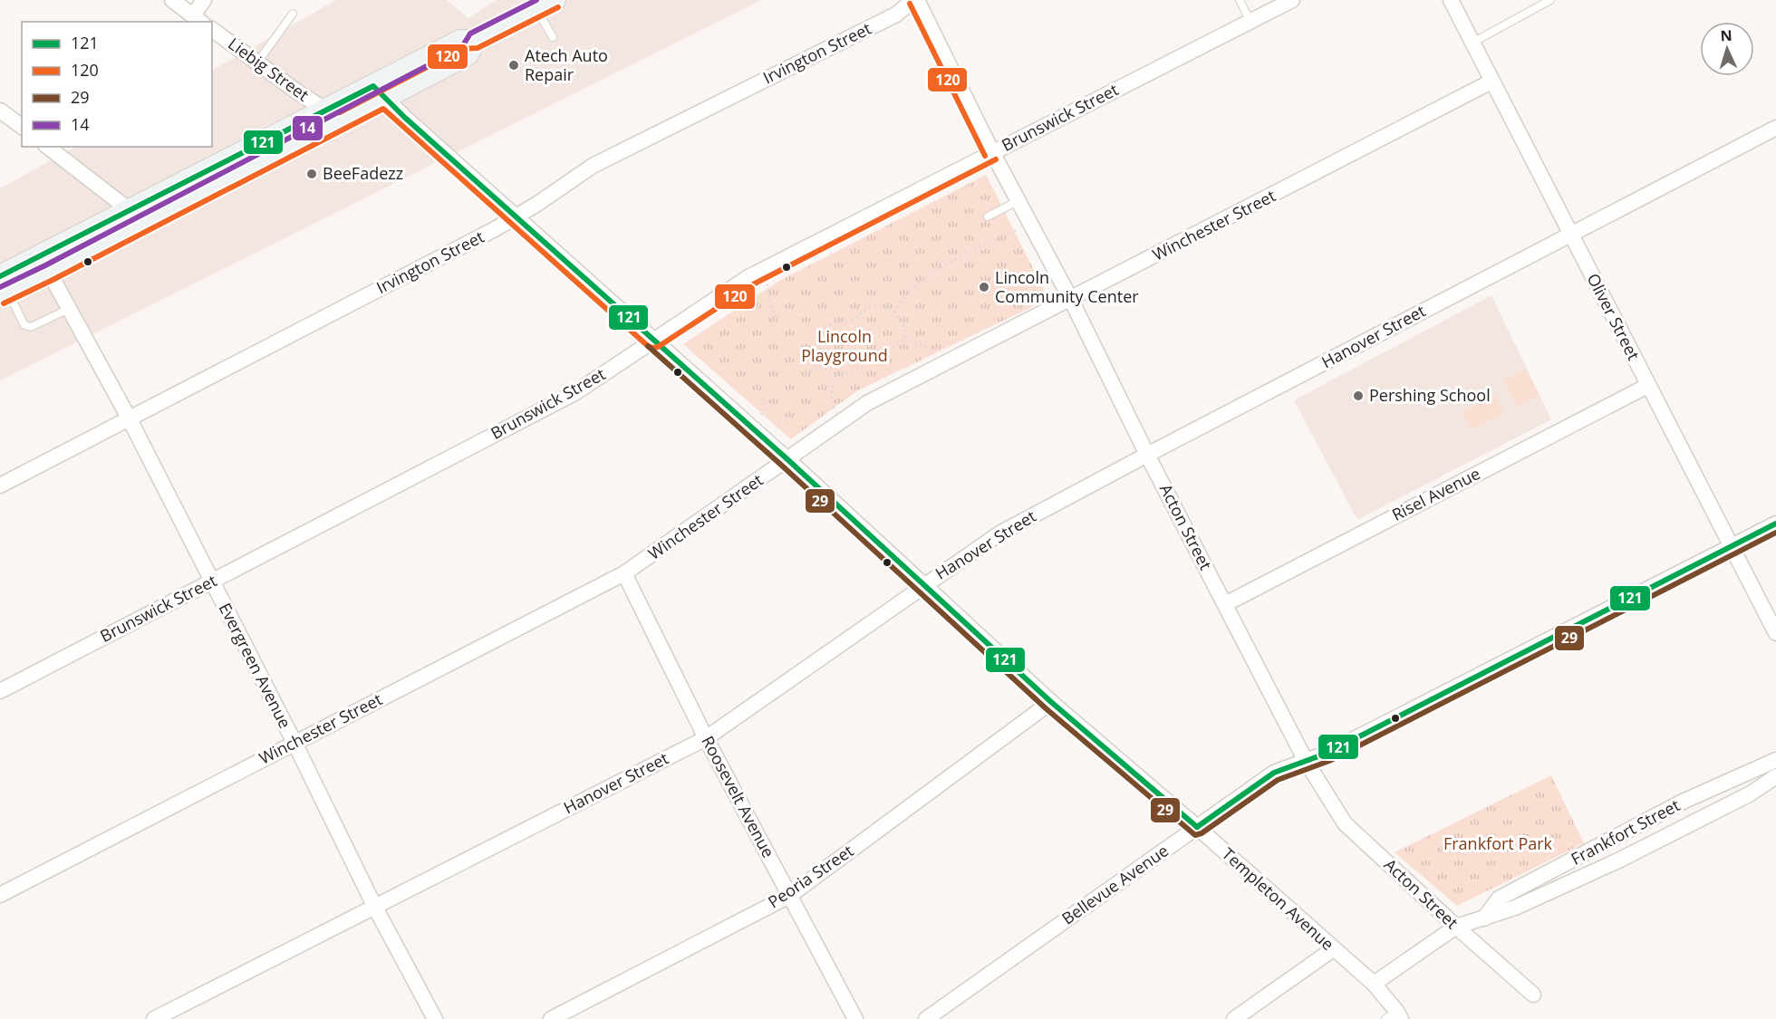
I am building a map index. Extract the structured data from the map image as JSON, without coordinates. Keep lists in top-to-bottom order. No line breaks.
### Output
{"streets":{"street":["Irvington Street","Liebig Street","Brunswick Street","Winchester Street","Oliver Street","Hanover Street","Risel Avenue","Acton Street","Evergreen Avenue","Roosevelt Avenue","Frankfort Street","Peoria Street","Bellevue Avenue","Templeton Avenue"]},"crossings":[["Irvington Street","Evergreen Avenue"],["Irvington Street","Templeton Avenue"],["Brunswick Street","Acton Street"],["Brunswick Street","Evergreen Avenue"],["Brunswick Street","Templeton Avenue"],["Winchester Street","Oliver Street"],["Winchester Street","Acton Street"],["Winchester Street","Evergreen Avenue"],["Winchester Street","Roosevelt Avenue"],["Winchester Street","Templeton Avenue"],["Oliver Street","Hanover Street"],["Oliver Street","Risel Avenue"],["Oliver Street","Bellevue Avenue"],["Hanover Street","Acton Street"],["Hanover Street","Evergreen Avenue"],["Hanover Street","Roosevelt Avenue"],["Hanover Street","Templeton Avenue"],["Risel Avenue","Acton Street"],["Acton Street","Frankfort Street"],["Acton Street","Bellevue Avenue"],["Roosevelt Avenue","Peoria Street"],["Frankfort Street","Templeton Avenue"],["Peoria Street","Templeton Avenue"],["Bellevue Avenue","Templeton Avenue"]],"parks":["Lincoln Playground","Frankfort Park"],"places":["Atech Auto Repair","BeeFadezz","Lincoln Community Center","Pershing School"],"lines":["transit line 14","transit line 120","transit line 121","transit line 29"],"legend":["121","120","29","14"],"north":"top"}
